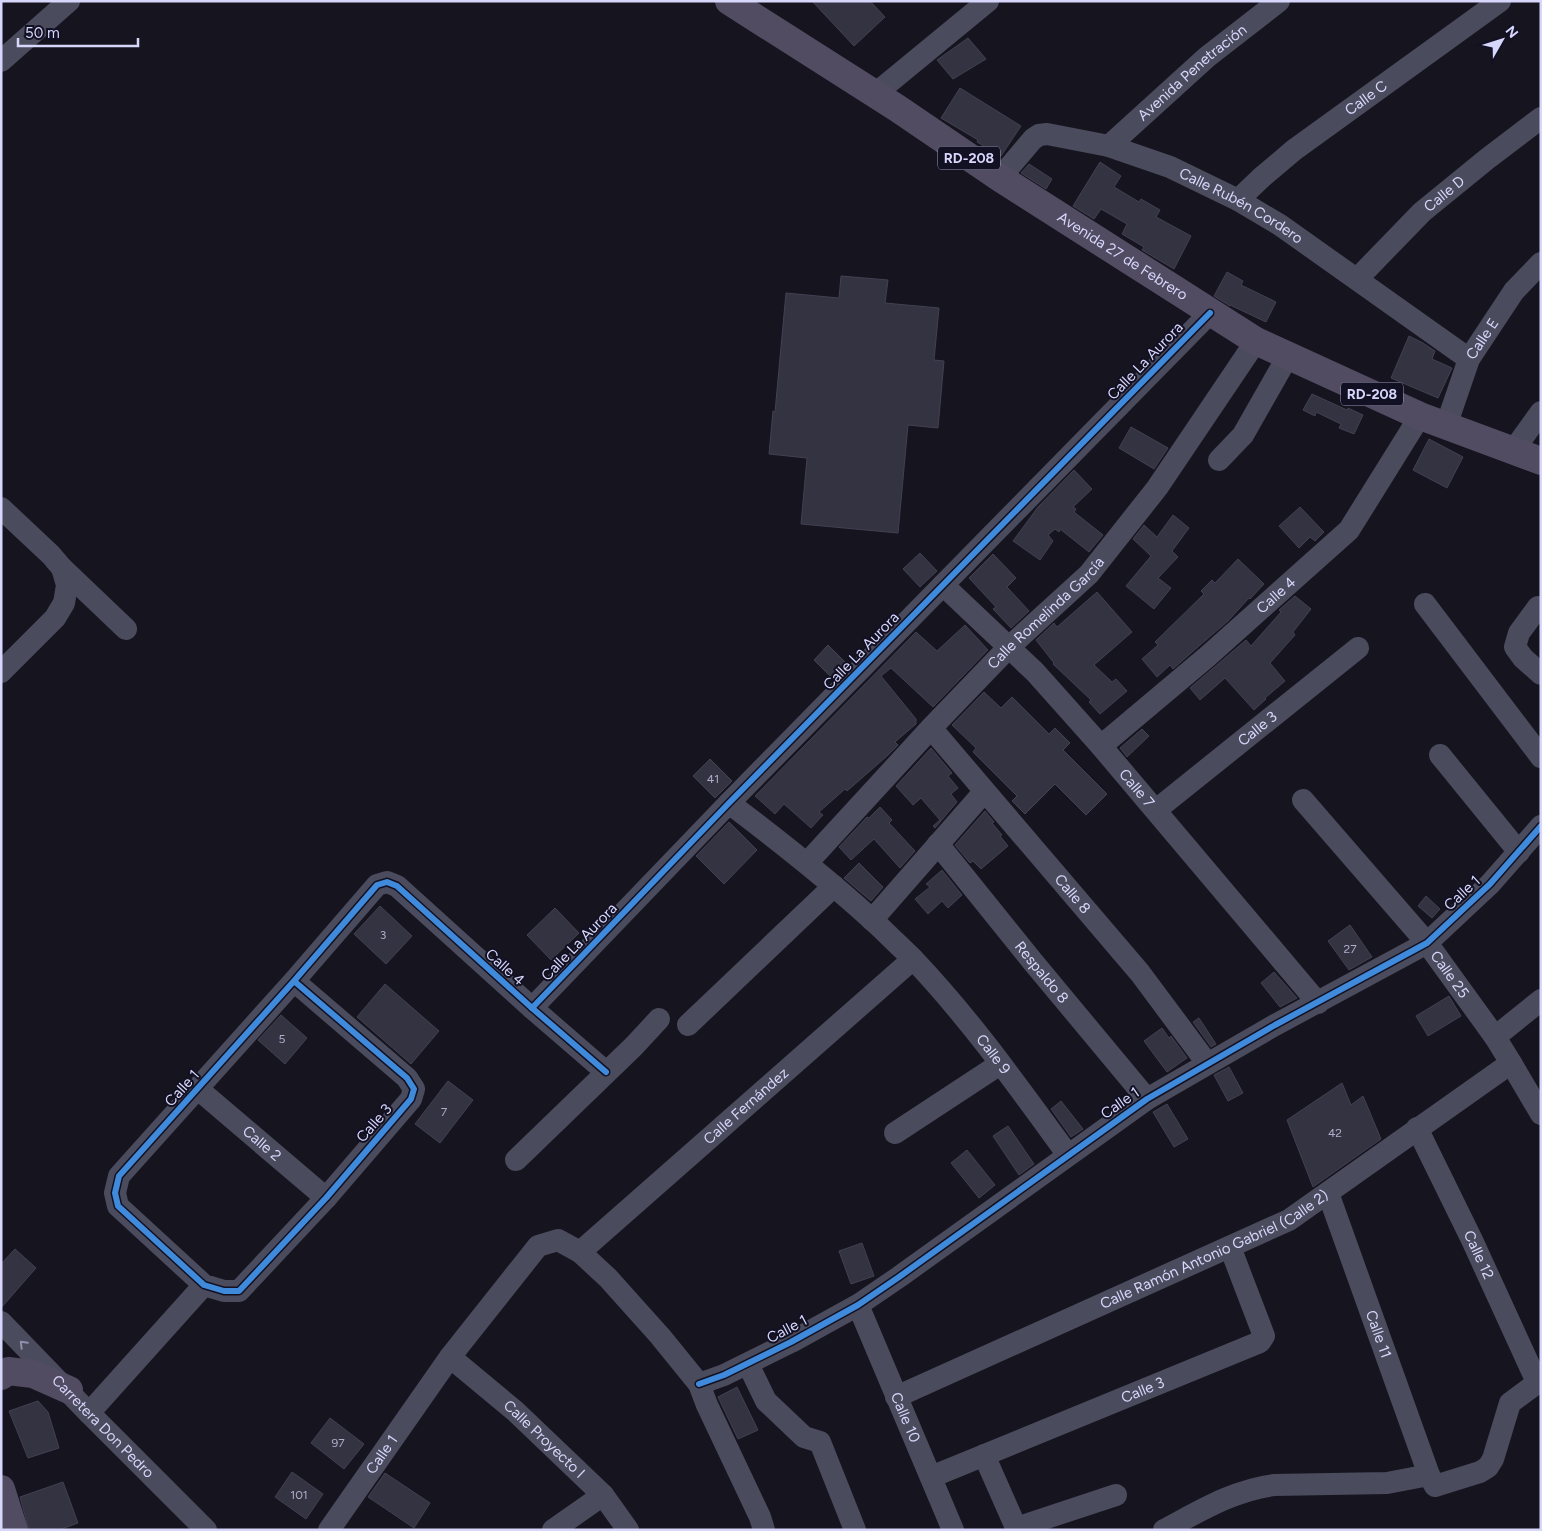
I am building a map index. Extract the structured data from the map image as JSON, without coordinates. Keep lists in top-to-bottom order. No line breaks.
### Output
{"streets":{"main road":["RD-208","Avenida 27 de Febrero"],"street":["Avenida Penetración","Calle C","Calle D","Calle Rubén Cordero","Calle E","Calle La Aurora","Calle 4","Calle Romelinda García","Calle 3","Calle 7","Calle 1","Calle 8","Respaldo 8","Calle 25","Calle 9","Calle Fernández","Calle 2","Calle Ramón Antonio Gabriel (Calle 2)","Calle 12","Calle 11","Calle 10","Carretera Don Pedro","Calle Proyecto I"]},"crossings":[["Avenida Penetración","Calle Rubén Cordero"],["Calle C","Calle Rubén Cordero"],["Calle D","Calle Rubén Cordero"],["Calle Rubén Cordero","Avenida 27 de Febrero"],["Calle Rubén Cordero","Calle E"],["Avenida 27 de Febrero","Calle E"],["Avenida 27 de Febrero","Calle La Aurora"],["Avenida 27 de Febrero","Calle 4"],["Avenida 27 de Febrero","Calle Romelinda García"],["Calle La Aurora","Calle 4"],["Calle La Aurora","Calle 7"],["Calle 4","Calle 7"],["Calle 4","Calle 1"],["Calle Romelinda García","Calle 7"],["Calle Romelinda García","Calle 8"],["Calle 3","Calle 7"],["Calle 3","Calle 1"],["Calle 3","Calle 2"],["Calle 3","Calle Ramón Antonio Gabriel (Calle 2)"],["Calle 3","Calle 10"],["Calle 7","Calle 1"],["Calle 1","Calle 8"],["Calle 1","Respaldo 8"],["Calle 1","Calle 25"],["Calle 1","Calle 9"],["Calle 1","Calle Fernández"],["Calle 1","Calle 2"],["Calle 1","Calle 10"],["Calle 1","Calle Proyecto I"],["Calle 25","Calle Ramón Antonio Gabriel (Calle 2)"],["Calle 9","Calle Fernández"],["Calle Ramón Antonio Gabriel (Calle 2)","Calle 12"],["Calle Ramón Antonio Gabriel (Calle 2)","Calle 11"],["Calle Ramón Antonio Gabriel (Calle 2)","Calle 10"]],"house_numbers":["41","3","27","5","7","42","97","101"],"scale_bar":"50 m","north":"top right"}
